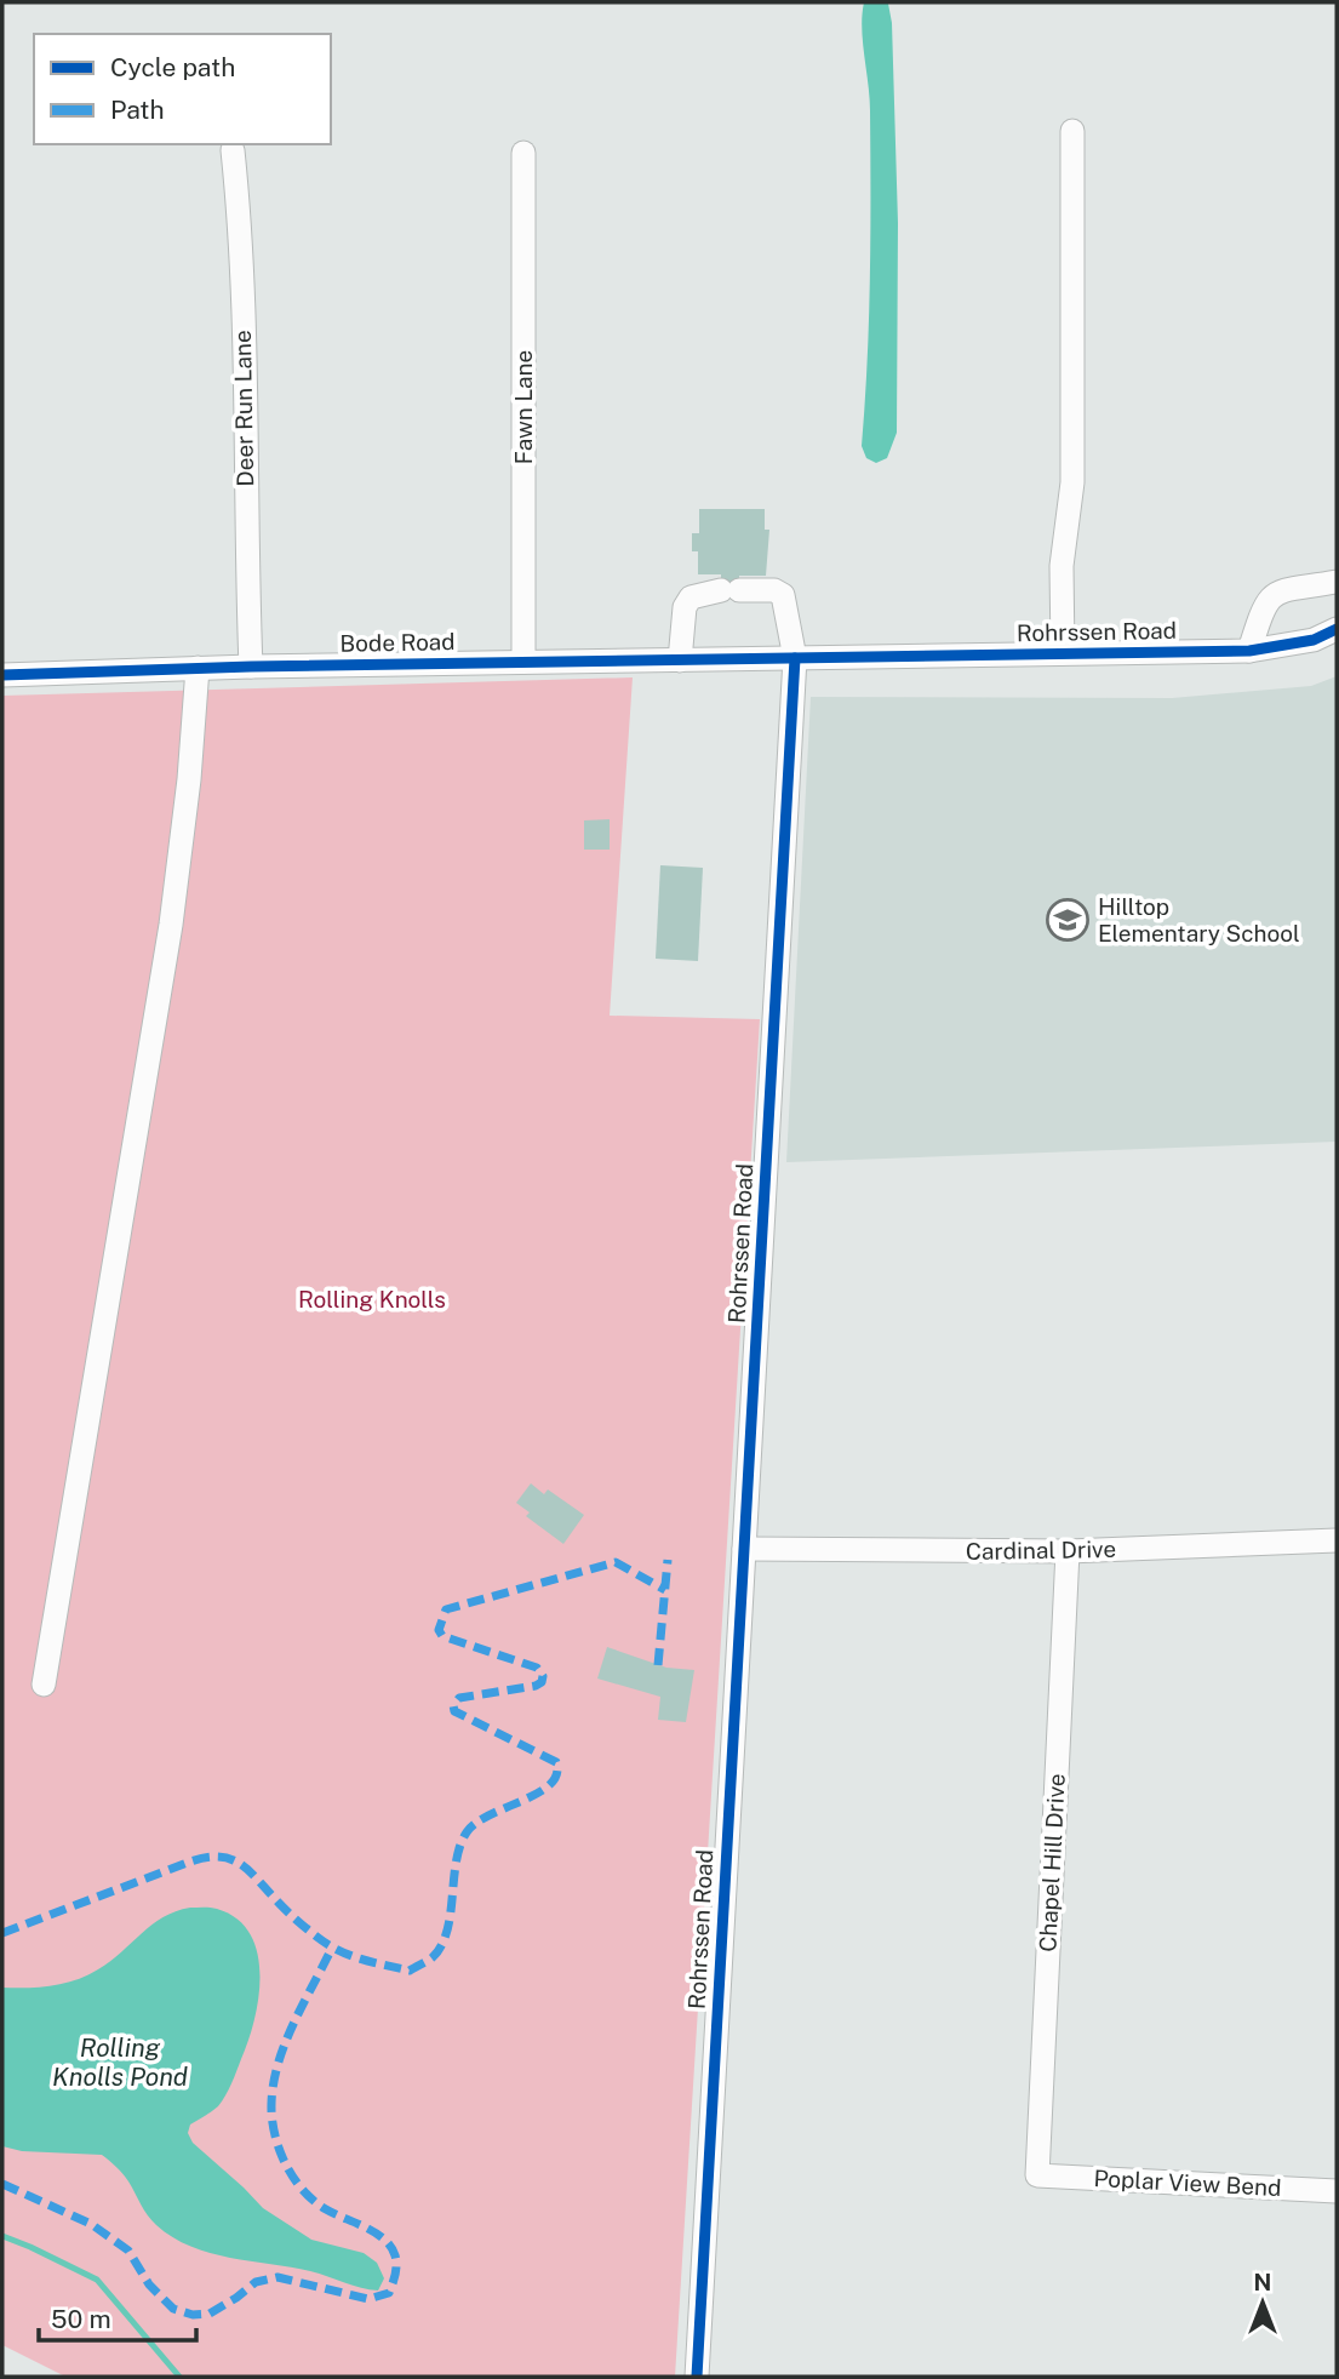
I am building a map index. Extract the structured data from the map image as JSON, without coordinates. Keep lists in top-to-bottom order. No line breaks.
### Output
{"streets":{"street":["Fawn Lane","Deer Run Lane","Rohrssen Road","Bode Road","Cardinal Drive","Chapel Hill Drive","Poplar View Bend"]},"crossings":[["Fawn Lane","Bode Road"],["Deer Run Lane","Bode Road"],["Rohrssen Road","Bode Road"],["Rohrssen Road","Cardinal Drive"],["Cardinal Drive","Chapel Hill Drive"],["Chapel Hill Drive","Poplar View Bend"]],"water":["Rolling Knolls Pond"],"parks":["Rolling Knolls"],"places":{"school or university":["Hilltop Elementary School"]},"legend":["Cycle path","Path"],"scale_bar":"50 m","north":"top"}
